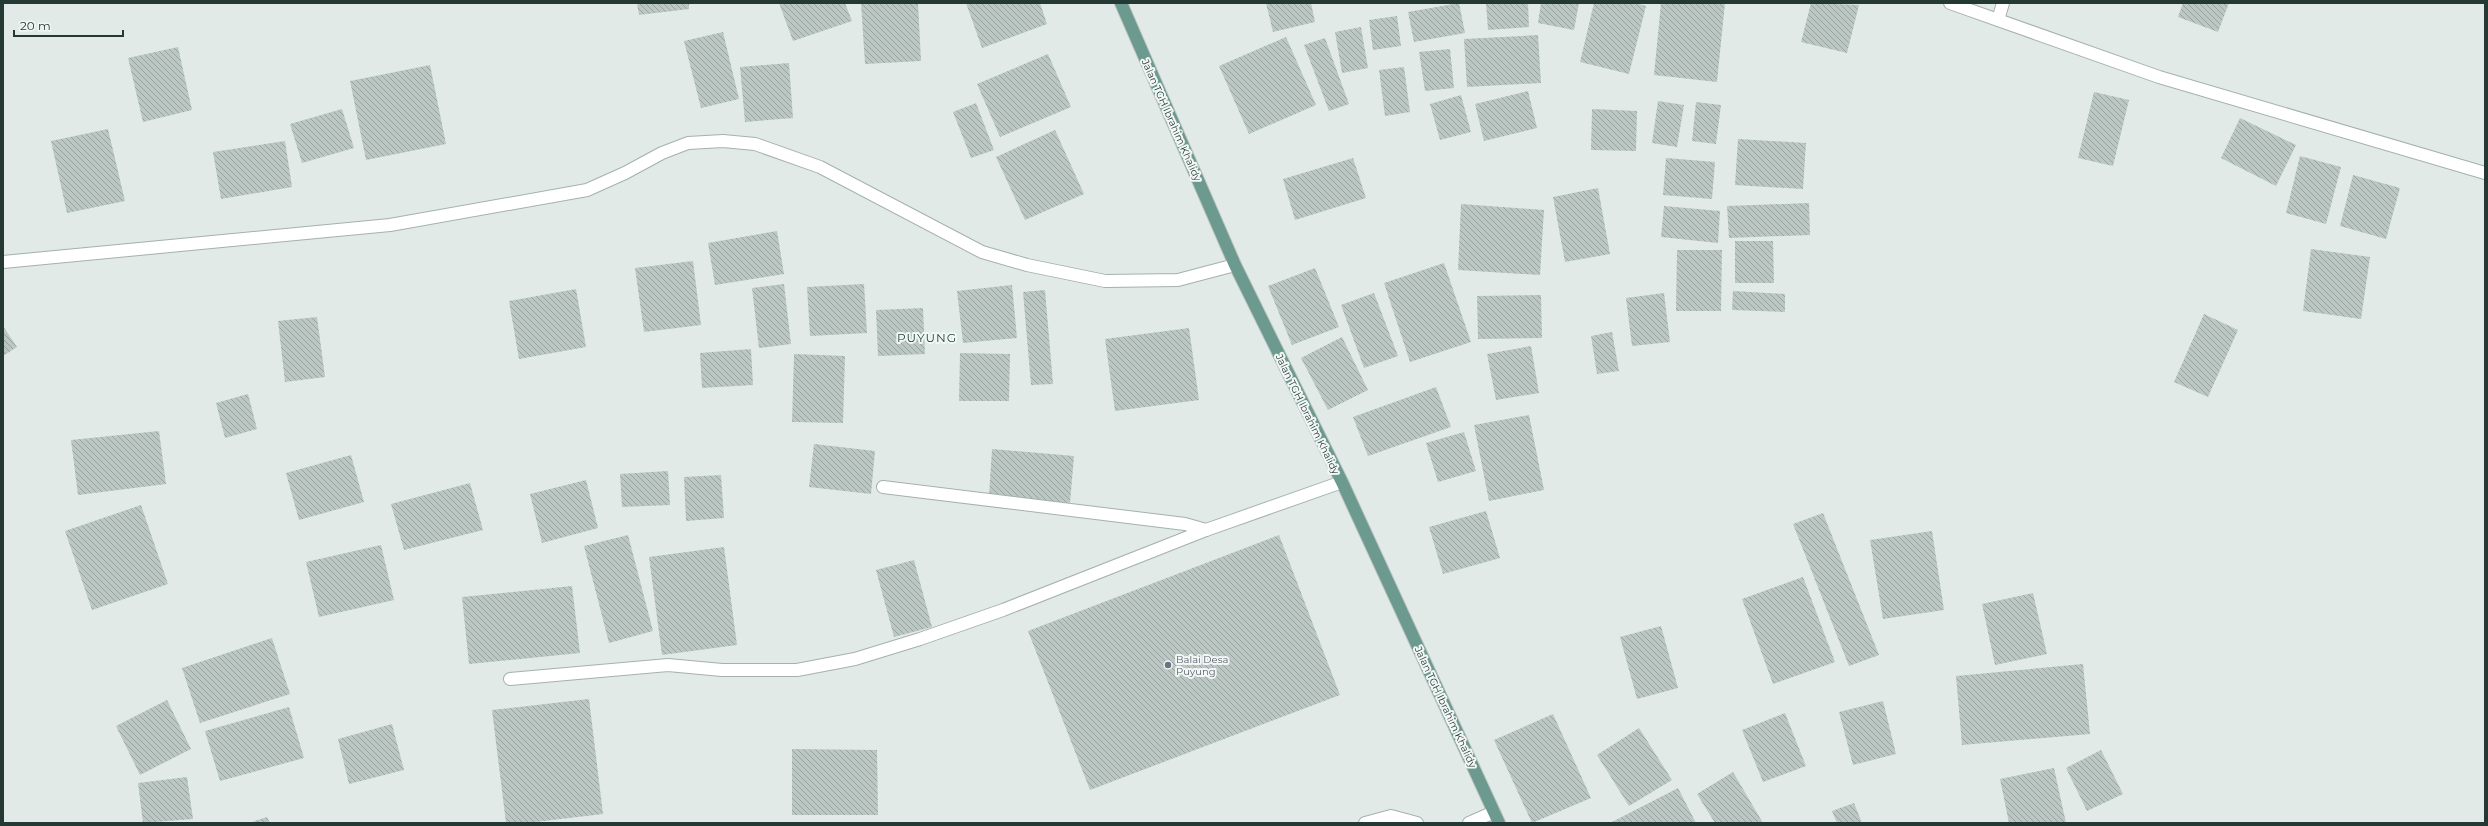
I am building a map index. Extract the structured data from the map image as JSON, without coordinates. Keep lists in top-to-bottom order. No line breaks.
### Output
{"streets":{"main road":["Jalan TGH Ibrahim Khalidy"]},"districts":["PUYUNG"],"places":["Balai Desa Puyung"],"scale_bar":"20 m"}
